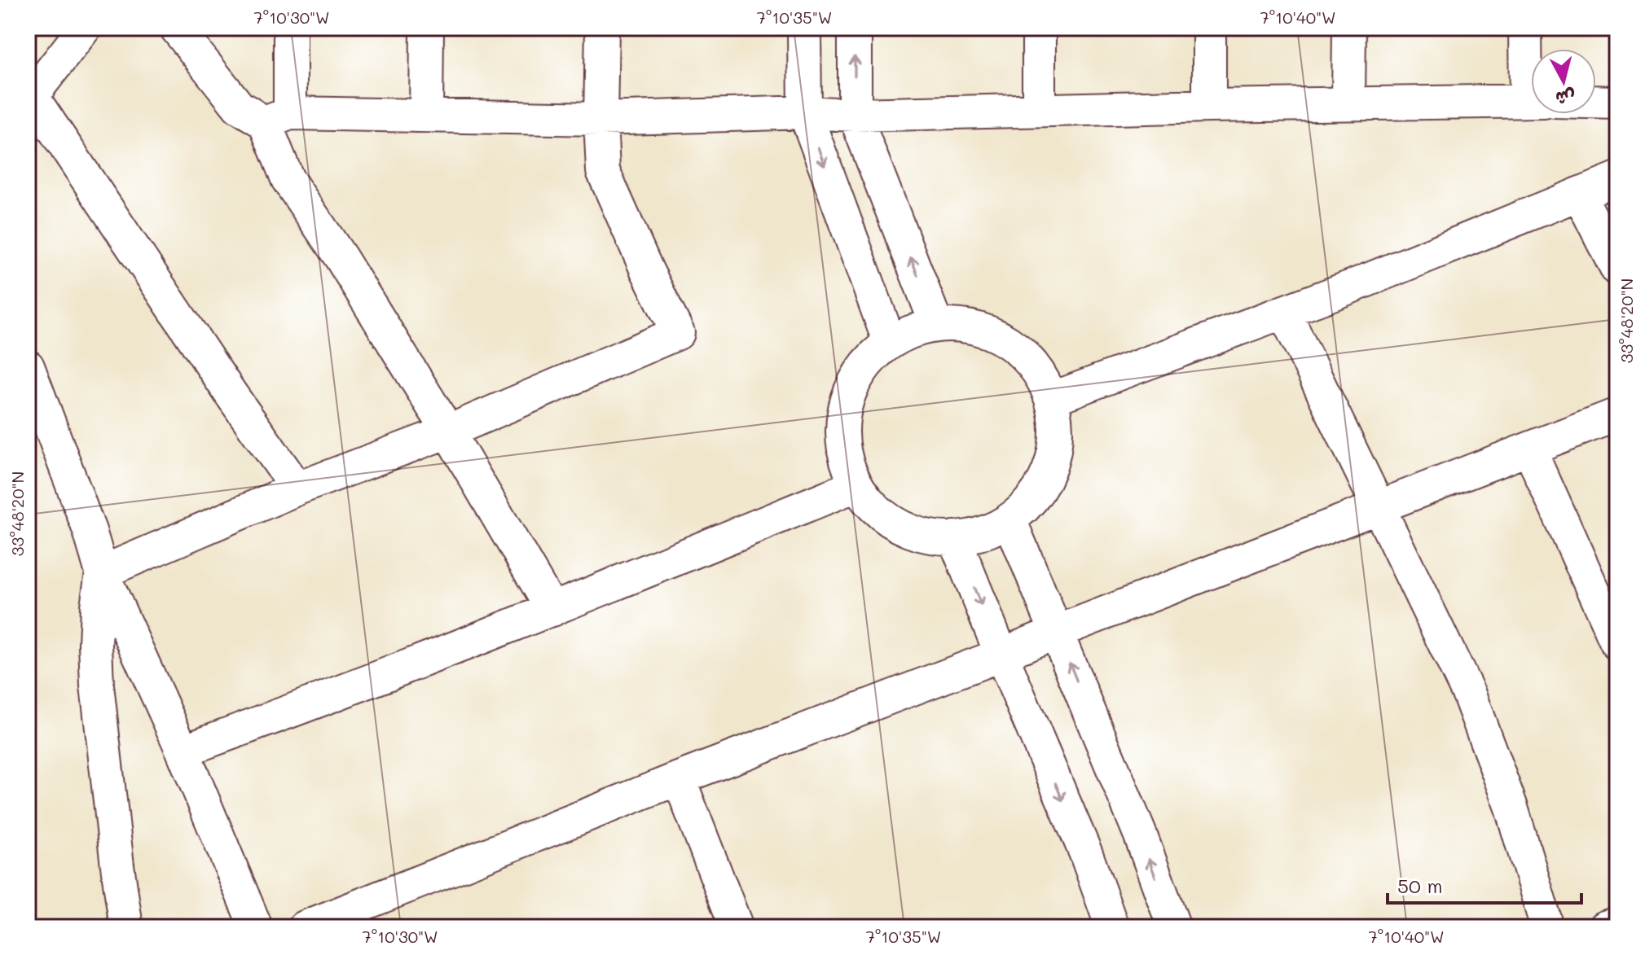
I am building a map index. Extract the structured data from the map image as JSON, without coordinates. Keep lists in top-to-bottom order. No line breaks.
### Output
{"scale_bar":"50 m","north":"bottom","coordinates":["7°10'30\"W","7°10'35\"W","7°10'40\"W","33°48'20\"N"]}
